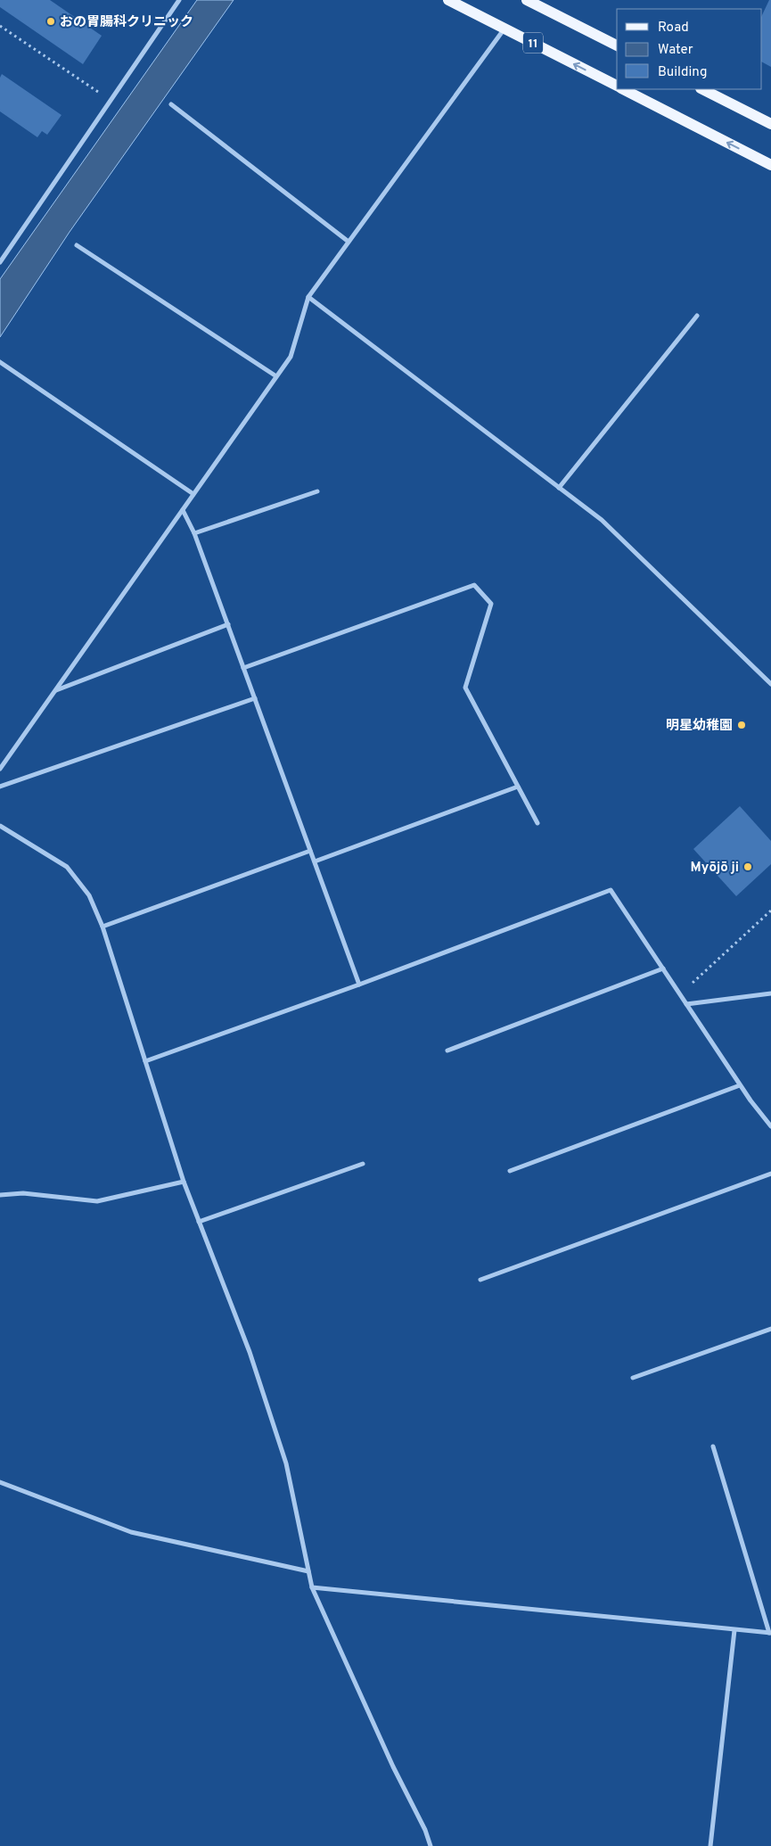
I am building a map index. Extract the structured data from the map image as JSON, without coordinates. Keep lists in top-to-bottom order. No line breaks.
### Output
{"streets":{"main road":["11"]},"places":["おの胃腸科クリニック","明星幼稚園","Myōjō ji"],"legend":["Road","Water","Building"]}
